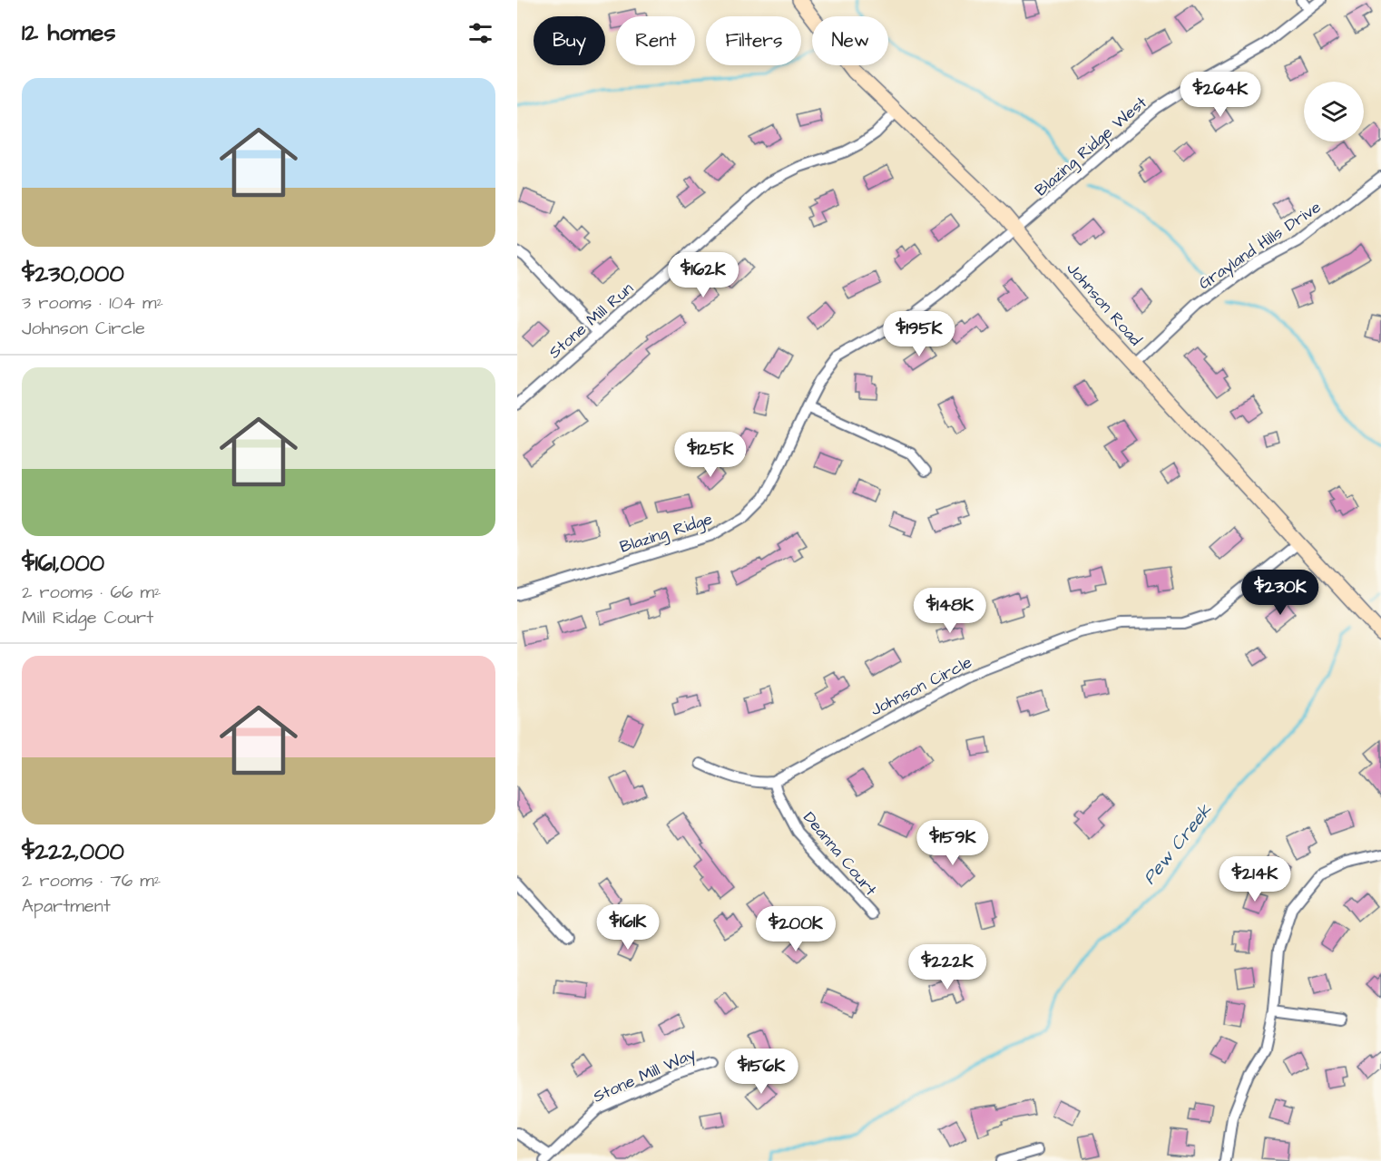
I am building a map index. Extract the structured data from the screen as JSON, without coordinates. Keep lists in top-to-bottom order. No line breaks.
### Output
{"streets":{"street":["Blazing Ridge West","Grayland Hills Drive","Johnson Road","Stone Mill Run","Blazing Ridge","Johnson Circle","Deanna Court","Stone Mill Way"]},"crossings":[["Blazing Ridge West","Johnson Road"],["Blazing Ridge West","Blazing Ridge"],["Grayland Hills Drive","Johnson Road"],["Johnson Road","Stone Mill Run"],["Johnson Road","Blazing Ridge"],["Johnson Road","Johnson Circle"],["Johnson Circle","Deanna Court"]],"water":["Pew Creek"],"page":{"heading":"12 homes","chip":["Buy","Rent","Filters","New"],"list":[{"name":"$230,000","note":"3 rooms · 104 m² · Johnson Circle"},{"name":"$161,000","note":"2 rooms · 66 m² · Mill Ridge Court"},{"name":"$222,000","note":"2 rooms · 76 m² · Apartment"}],"price":["$264K","$162K","$195K","$125K","$230K","$148K","$159K","$214K","$161K","$200K","$222K","$156K"]}}
